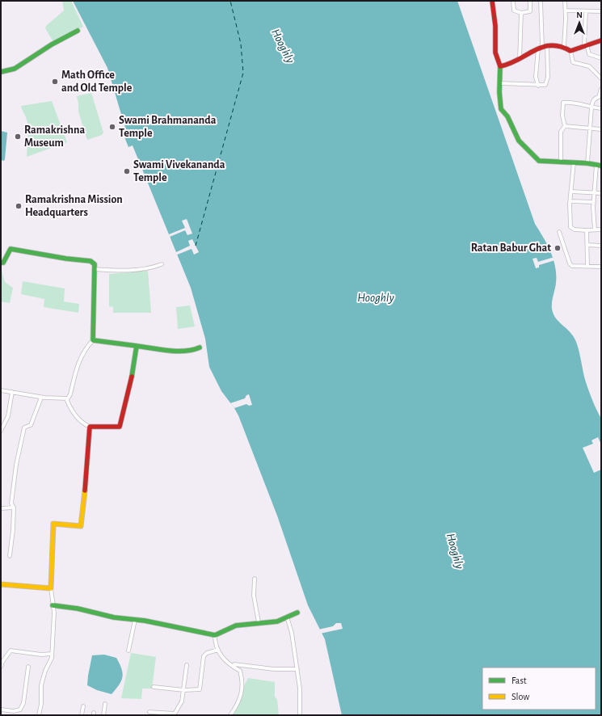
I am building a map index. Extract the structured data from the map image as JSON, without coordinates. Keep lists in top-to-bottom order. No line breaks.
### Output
{"water":["Hooghly"],"places":["Math Office and Old Temple","Swami Brahmananda Temple","Ramakrishna Museum","Swami Vivekananda Temple","Ramakrishna Mission Headquarters","Ratan Babur Ghat"],"legend":["Fast","Slow"],"north":"top"}
